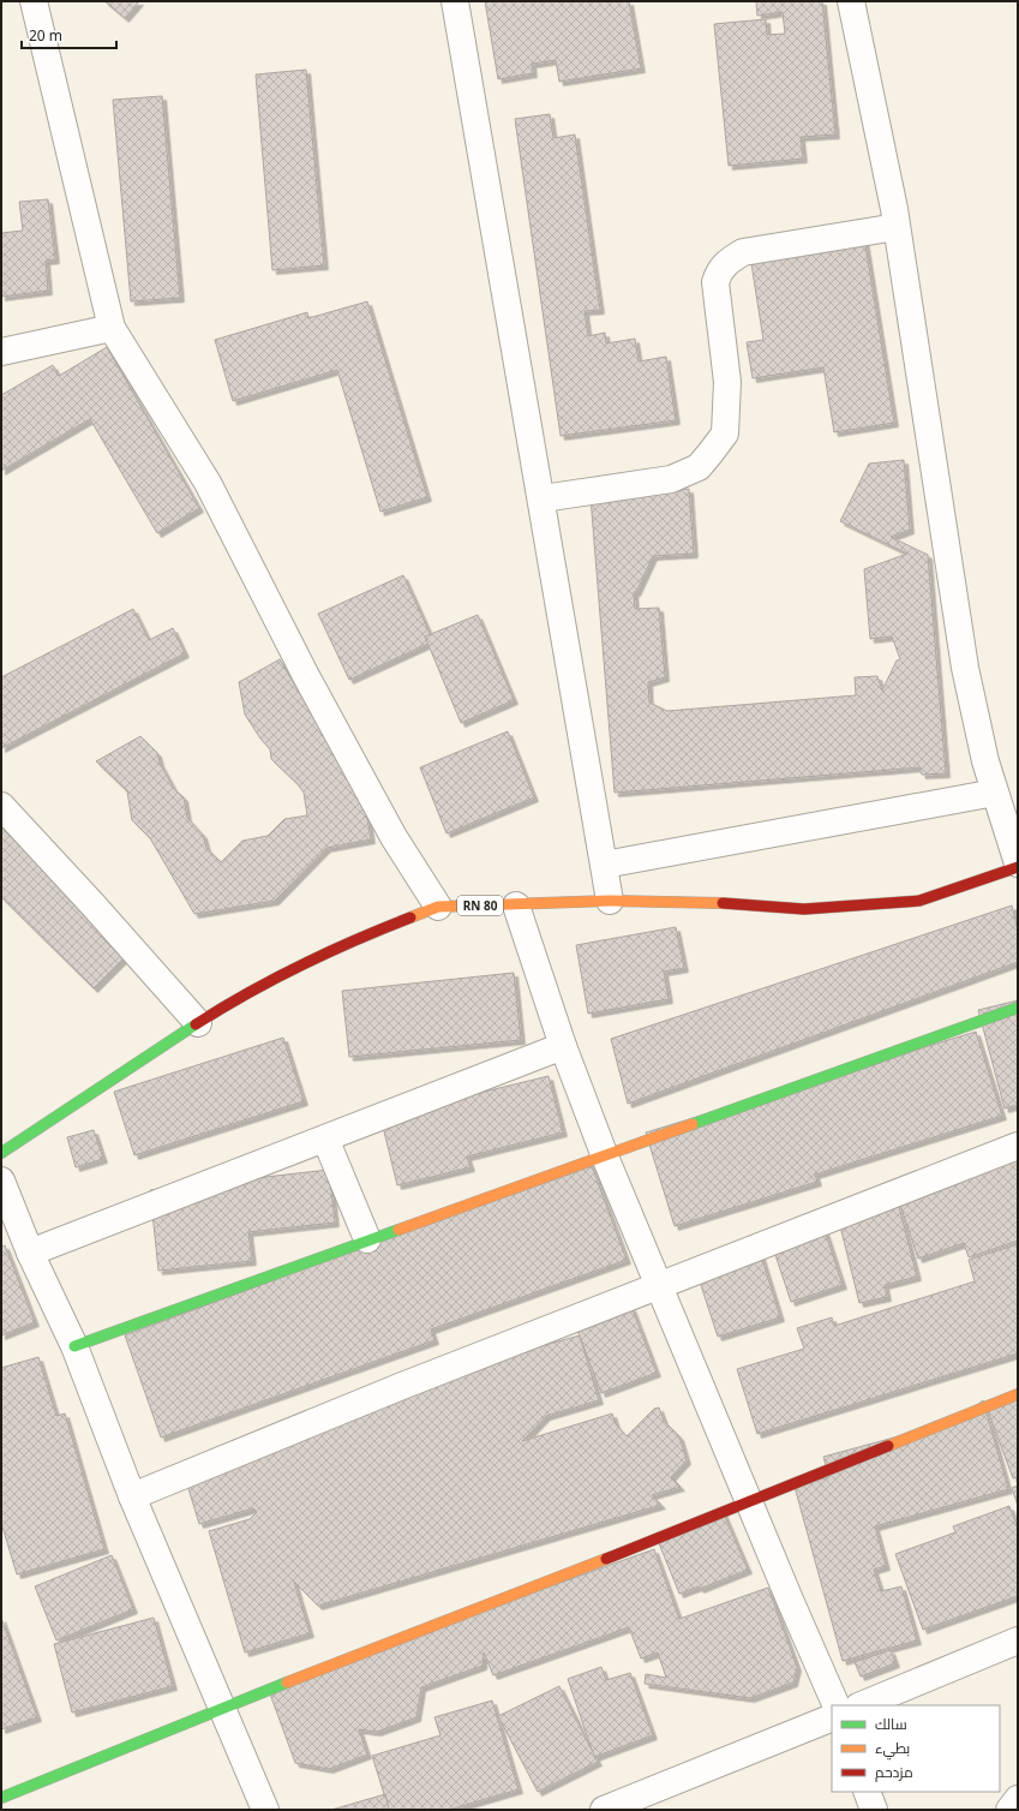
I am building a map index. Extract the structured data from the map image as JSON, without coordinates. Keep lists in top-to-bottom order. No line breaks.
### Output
{"streets":{"street":["RN 80"]},"legend":["سالك","بطيء","مزدحم"],"scale_bar":"20 m"}
